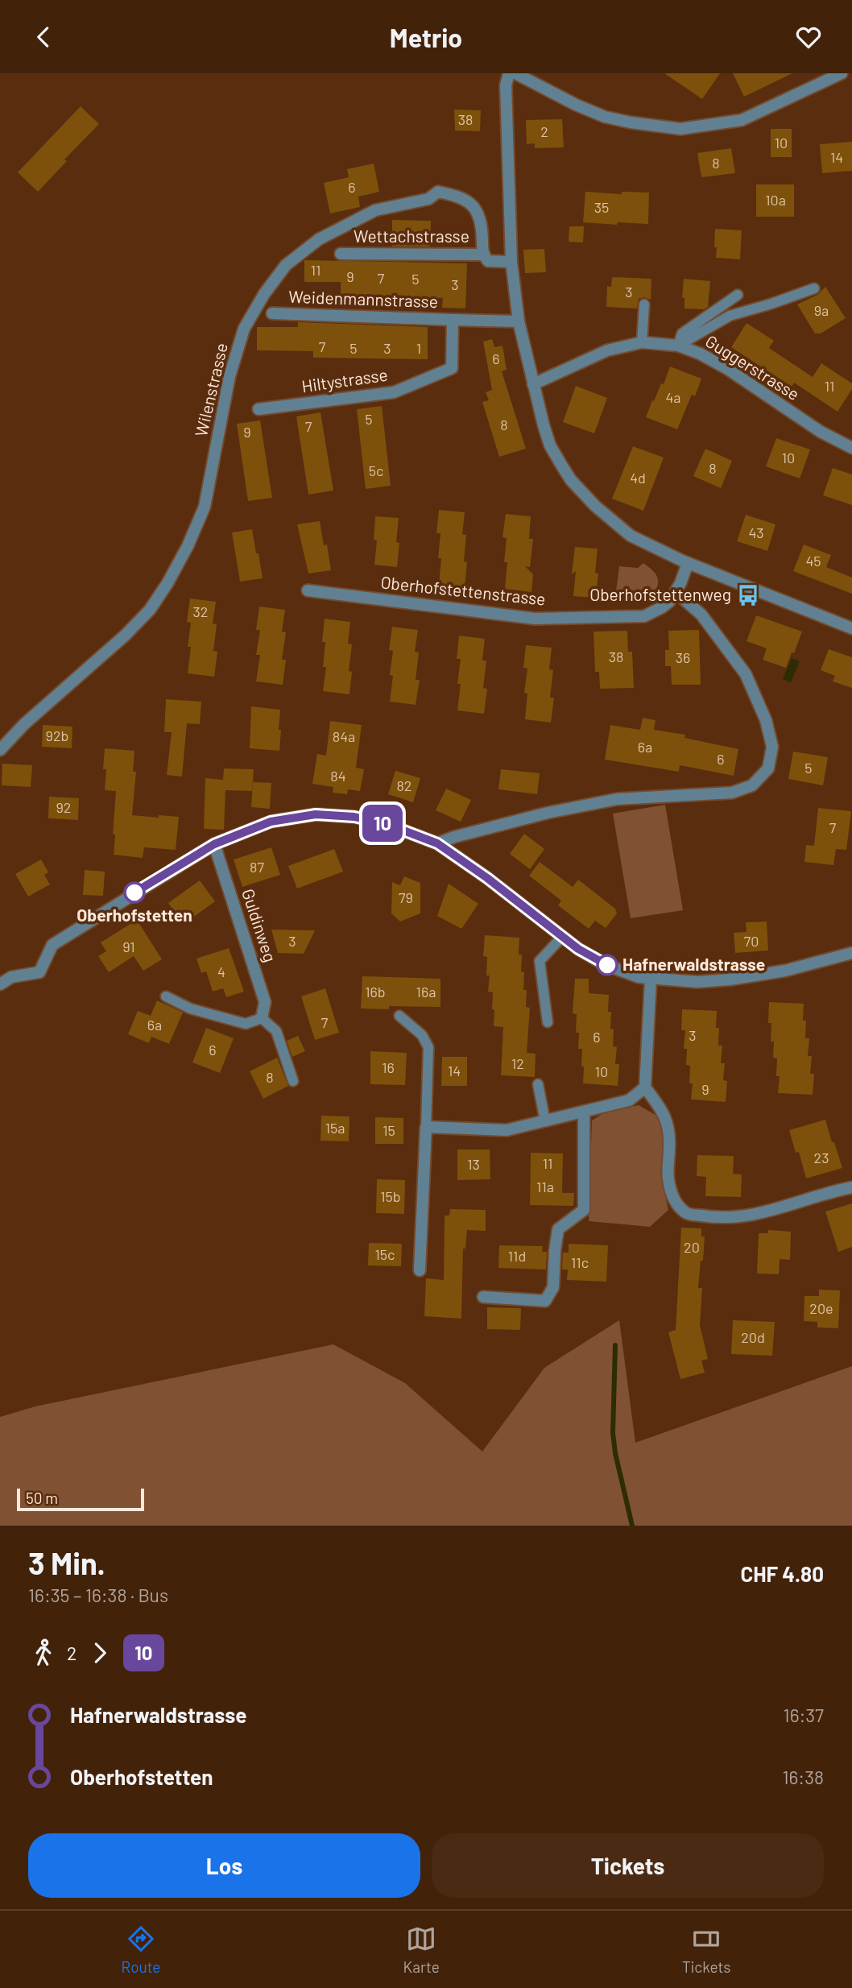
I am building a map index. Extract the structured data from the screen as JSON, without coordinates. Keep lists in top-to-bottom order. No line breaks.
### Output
{"streets":{"street":["Wettachstrasse","Weidenmannstrasse","Guggerstrasse","Hiltystrasse","Wilenstrasse","Oberhofstettenstrasse","Guldinweg"]},"crossings":[["Wettachstrasse","Wilenstrasse"],["Weidenmannstrasse","Hiltystrasse"]],"places":{"bus stop":["Oberhofstettenweg"],"other":["Oberhofstetten","Hafnerwaldstrasse"]},"lines":["bus line 10"],"house_numbers":["38","2","10","14","8","6","10a","35","11","9","7","5","3","3","9a","7","5","3","1","6","11","4a","5","8","7","9","10","8","5c","4d","43","45","32","38","36","92b","84a","6a","6","5","84","82","92","7","87","79","3","70","91","4","16b","16a","7","6a","3","6","6","12","16","14","10","8","9","15a","15","23","11","13","11a","15b","20","15c","11d","11c","20e","20d"],"scale_bar":"50 m","page":{"header":"Metrio","on_map":"10","scale":"50 m","heading":["3 Min.","16:35 – 16:38 · Bus","CHF 4.80"],"legs":["2","10"],"list":[{"name":"Hafnerwaldstrasse","value":"16:37"},{"name":"Oberhofstetten","value":"16:38"}],"buttons":["Los","Tickets"],"tabs":["Route","Karte","Tickets"]}}
